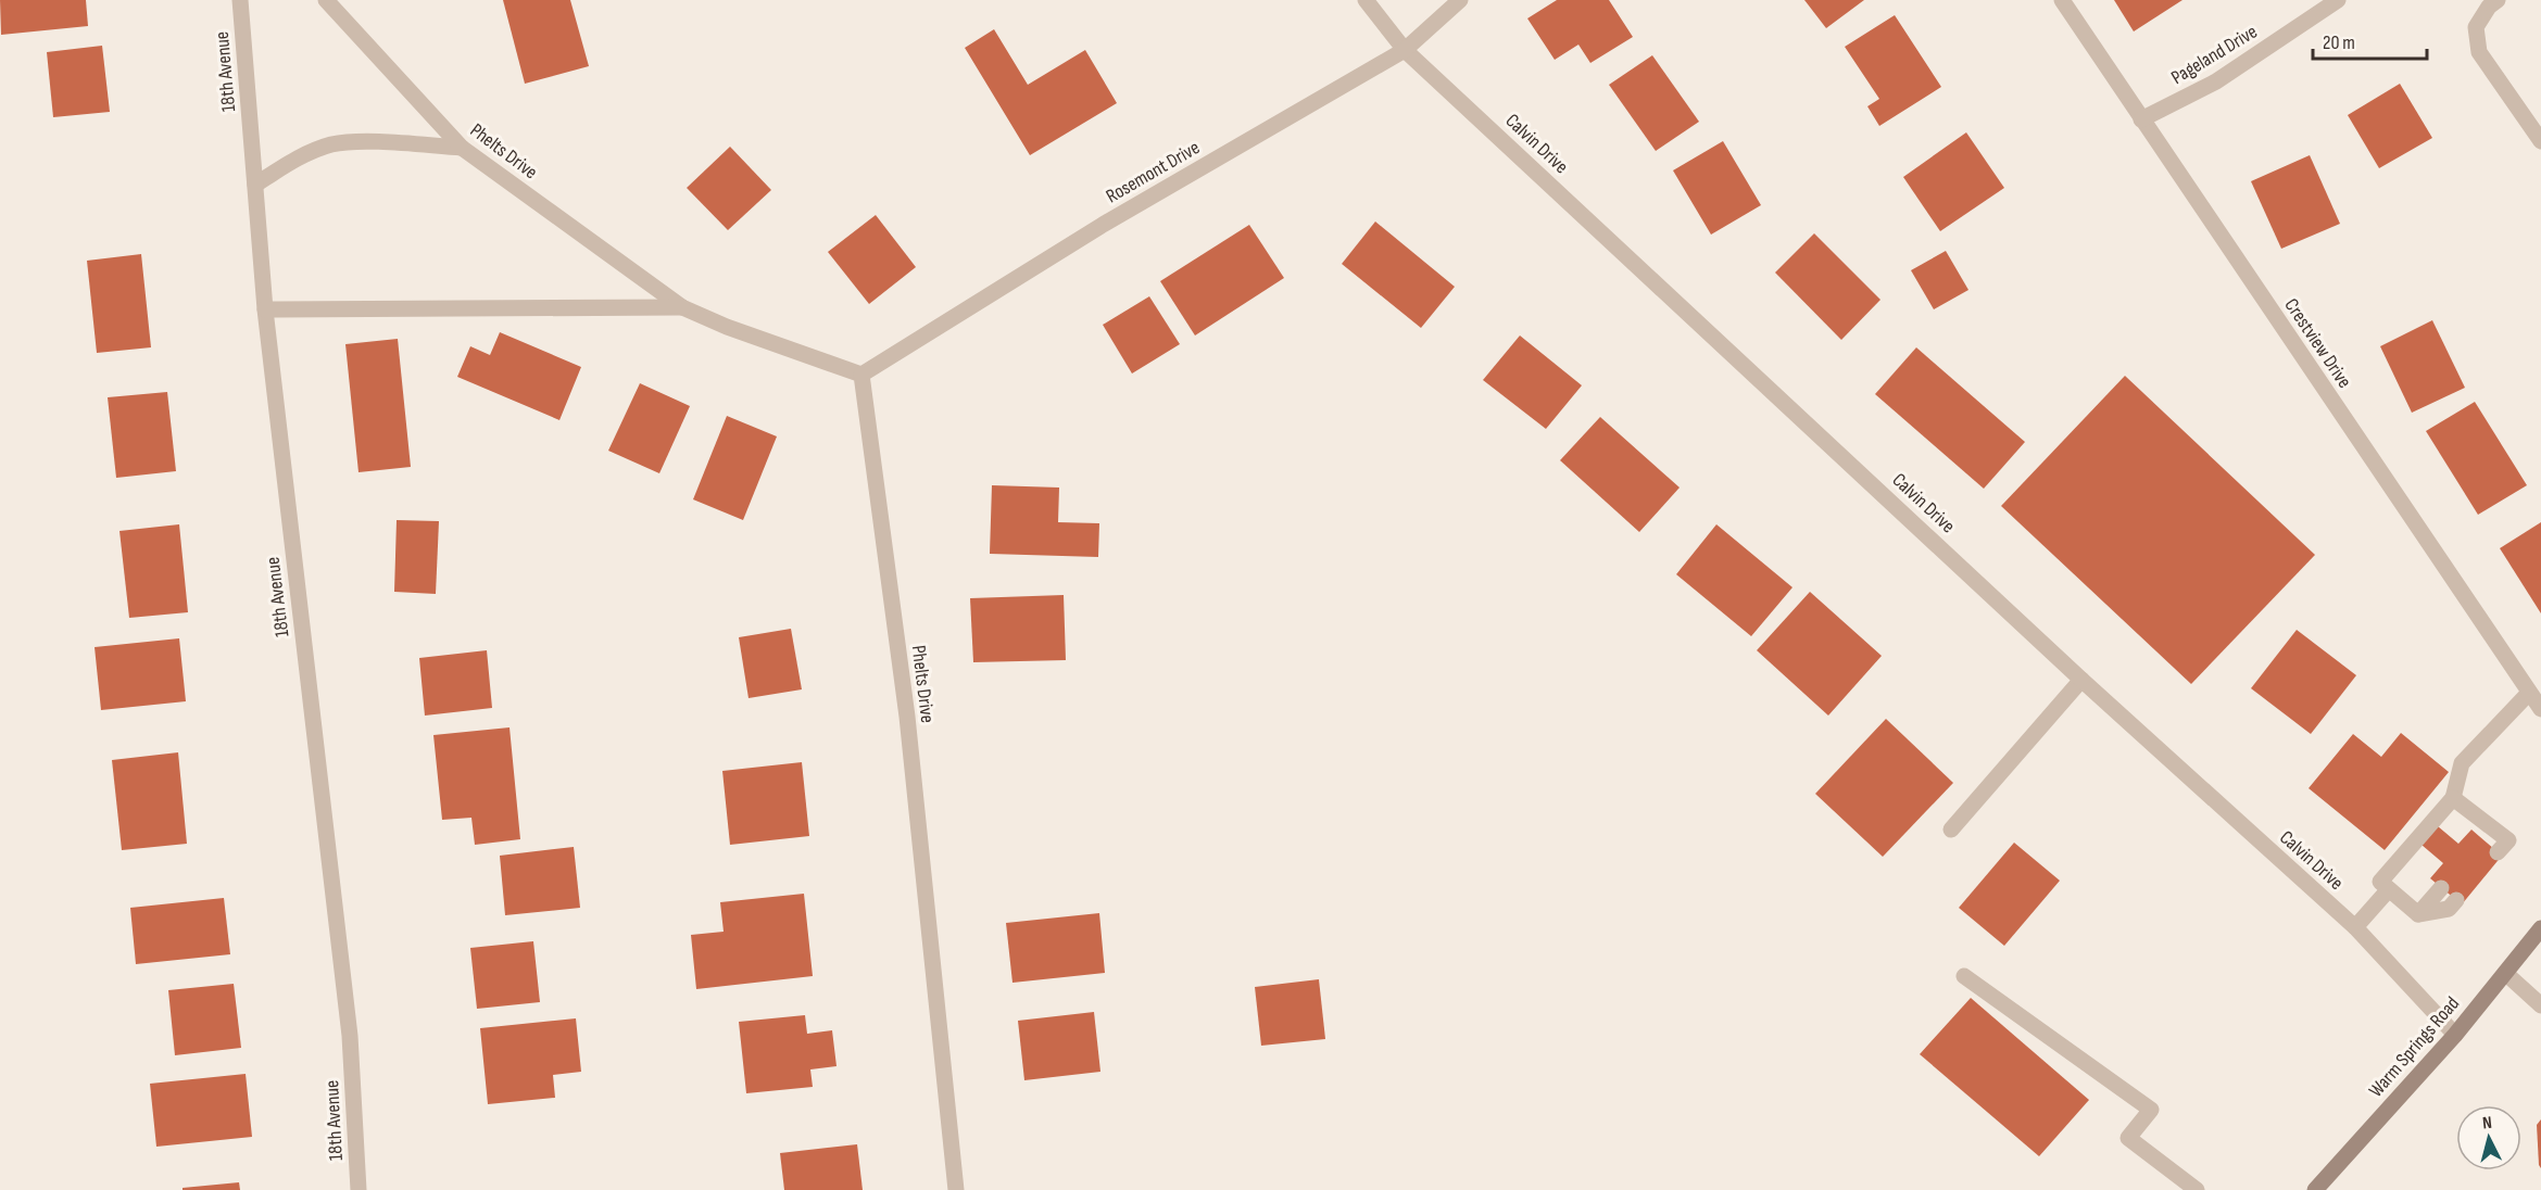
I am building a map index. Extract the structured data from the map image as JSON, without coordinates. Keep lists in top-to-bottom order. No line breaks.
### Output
{"streets":{"main road":["Warm Springs Road"],"street":["Pageland Drive","18th Avenue","Calvin Drive","Phelts Drive","Rosemont Drive","Crestview Drive"]},"crossings":[["Pageland Drive","Crestview Drive"],["18th Avenue","Phelts Drive"],["Calvin Drive","Rosemont Drive"],["Calvin Drive","Warm Springs Road"],["Phelts Drive","Rosemont Drive"]],"scale_bar":"20 m","north":"top"}
